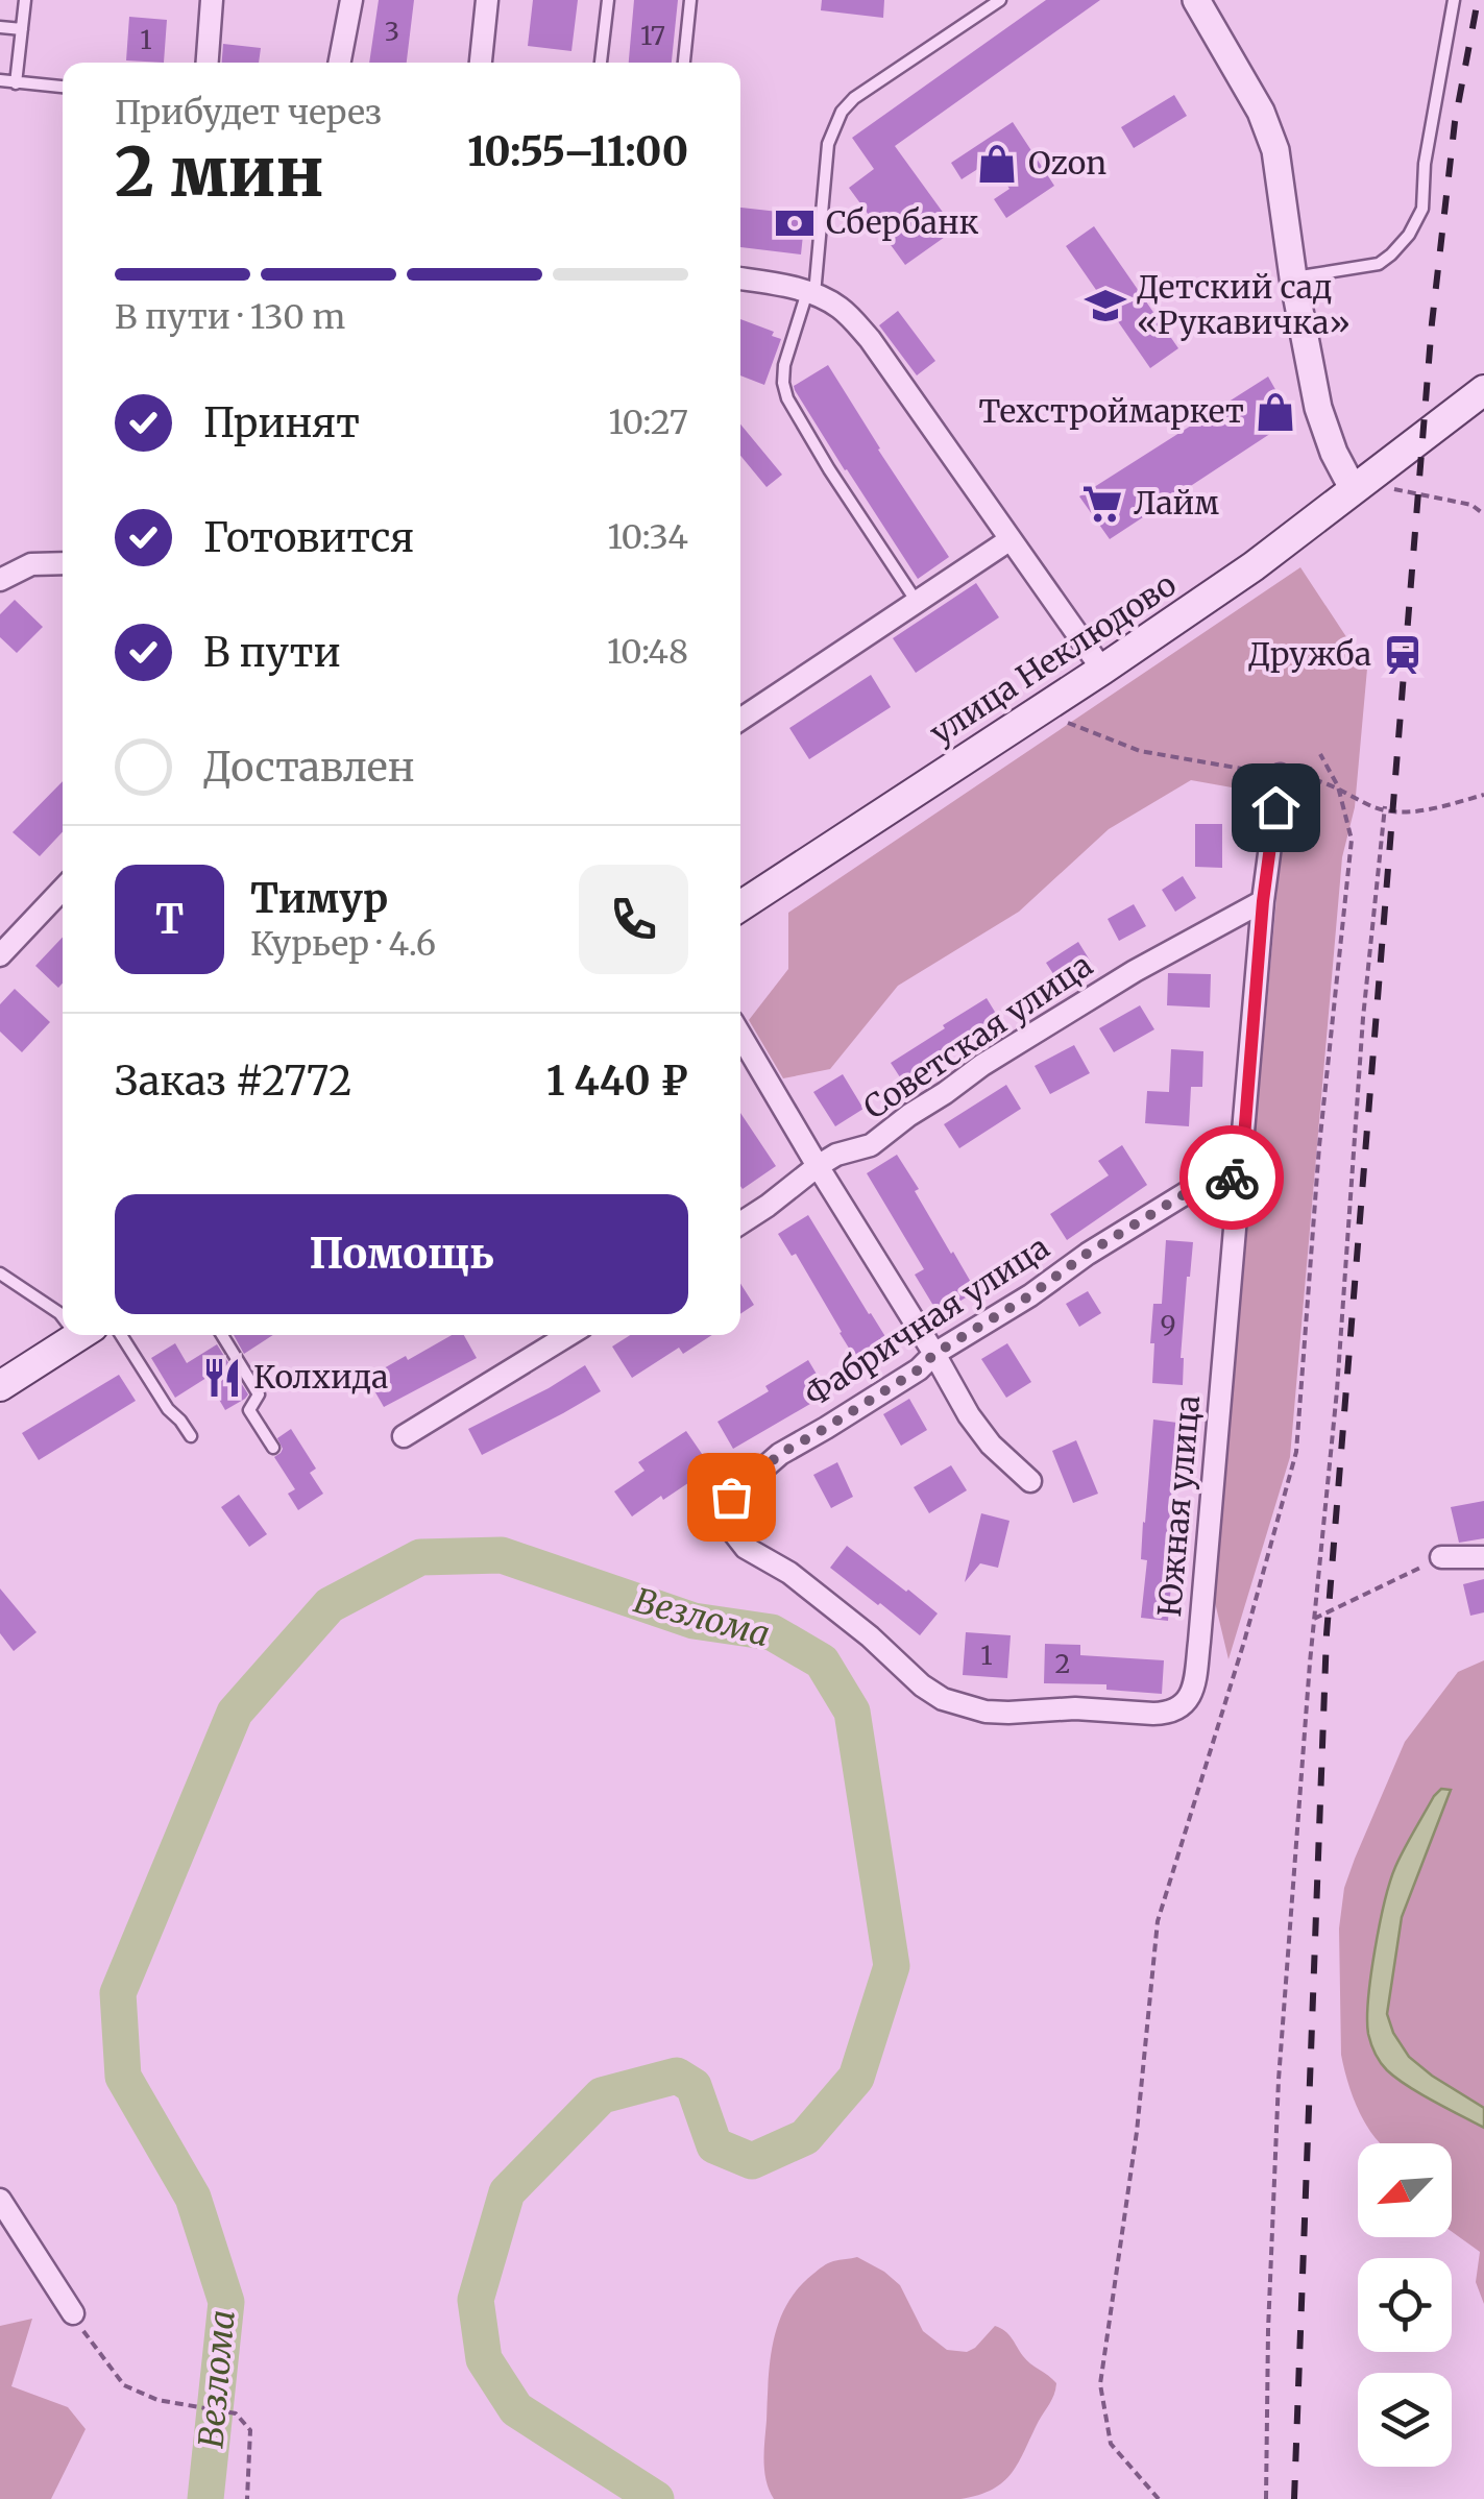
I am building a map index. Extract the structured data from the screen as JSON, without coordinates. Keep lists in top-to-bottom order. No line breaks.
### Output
{"streets":{"main road":["улица Неклюдово"],"street":["Советская улица","Фабричная улица","Южная улица"]},"crossings":[["Советская улица","Южная улица"],["Фабричная улица","Южная улица"]],"water":["Везлома"],"places":{"shop":["Ozon","Техстроймаркет"],"bank":["Сбербанк"],"school or university":["Детский сад «Рукавичка»"],"supermarket":["Лайм"],"station":["Дружба"],"restaurant":["Колхида"]},"house_numbers":["3","17","1","9","1","2"],"north":"bottom left","page":{"heading":["2 мин","Прибудет через","10:55–11:00"],"panel":["Тимур","Курьер · 4.6","Заказ #2772","1 440 ₽"],"bar":"В пути · 130 m","list":[["Принят","10:27"],["Готовится","10:34"],["В пути","10:48"],"Доставлен"],"round":"Т","buttons":"Помощь"}}
